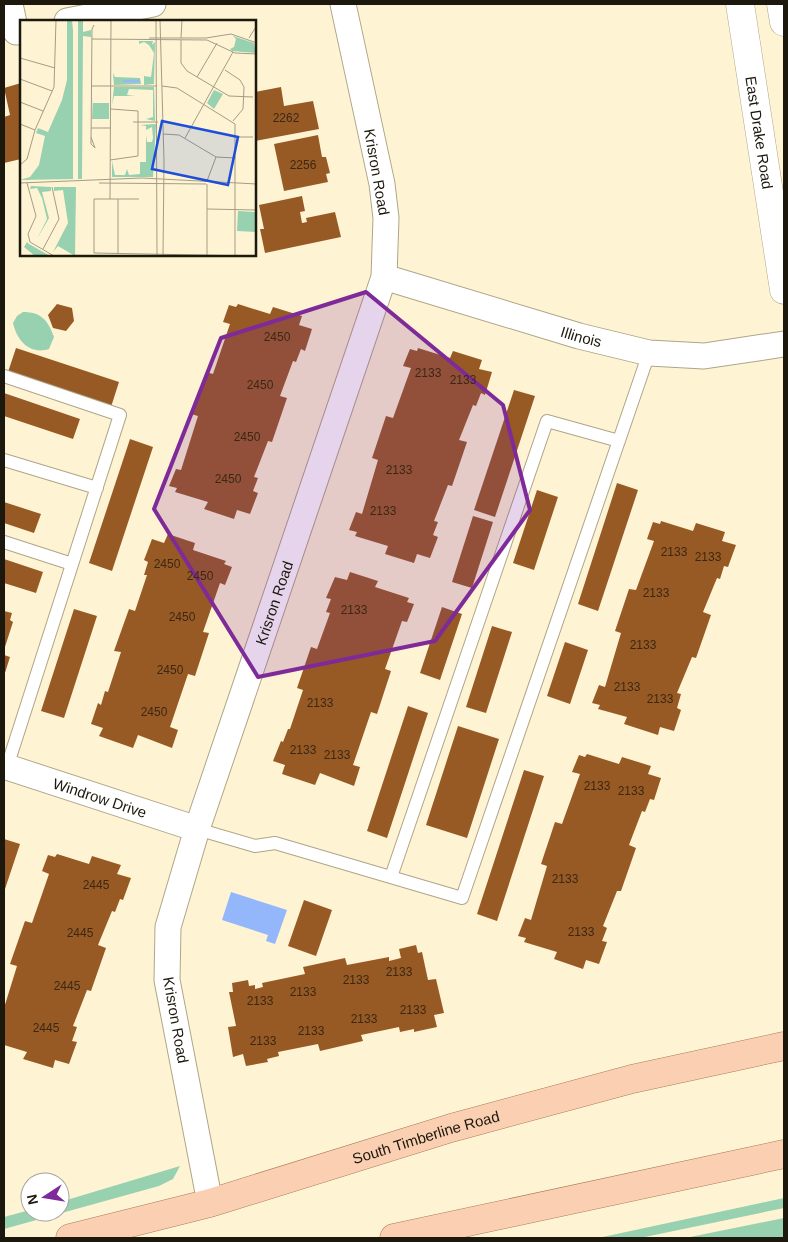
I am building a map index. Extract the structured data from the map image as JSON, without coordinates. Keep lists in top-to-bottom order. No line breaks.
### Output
{"streets":{"main road":["East Drake Road","South Timberline Road"],"street":["Krisron Road","Illinois","Windrow Drive"]},"crossings":[["Krisron Road","Illinois"],["Krisron Road","Windrow Drive"],["Krisron Road","South Timberline Road"]],"house_numbers":["2262","2256","2450","2133","2133","2450","2450","2133","2450","2133","2133","2133","2450","2450","2133","2133","2450","2133","2450","2133","2133","2133","2450","2133","2133","2133","2133","2133","2445","2133","2445","2133","2133","2445","2133","2133","2133","2133","2445","2133","2133"],"north":"left"}
